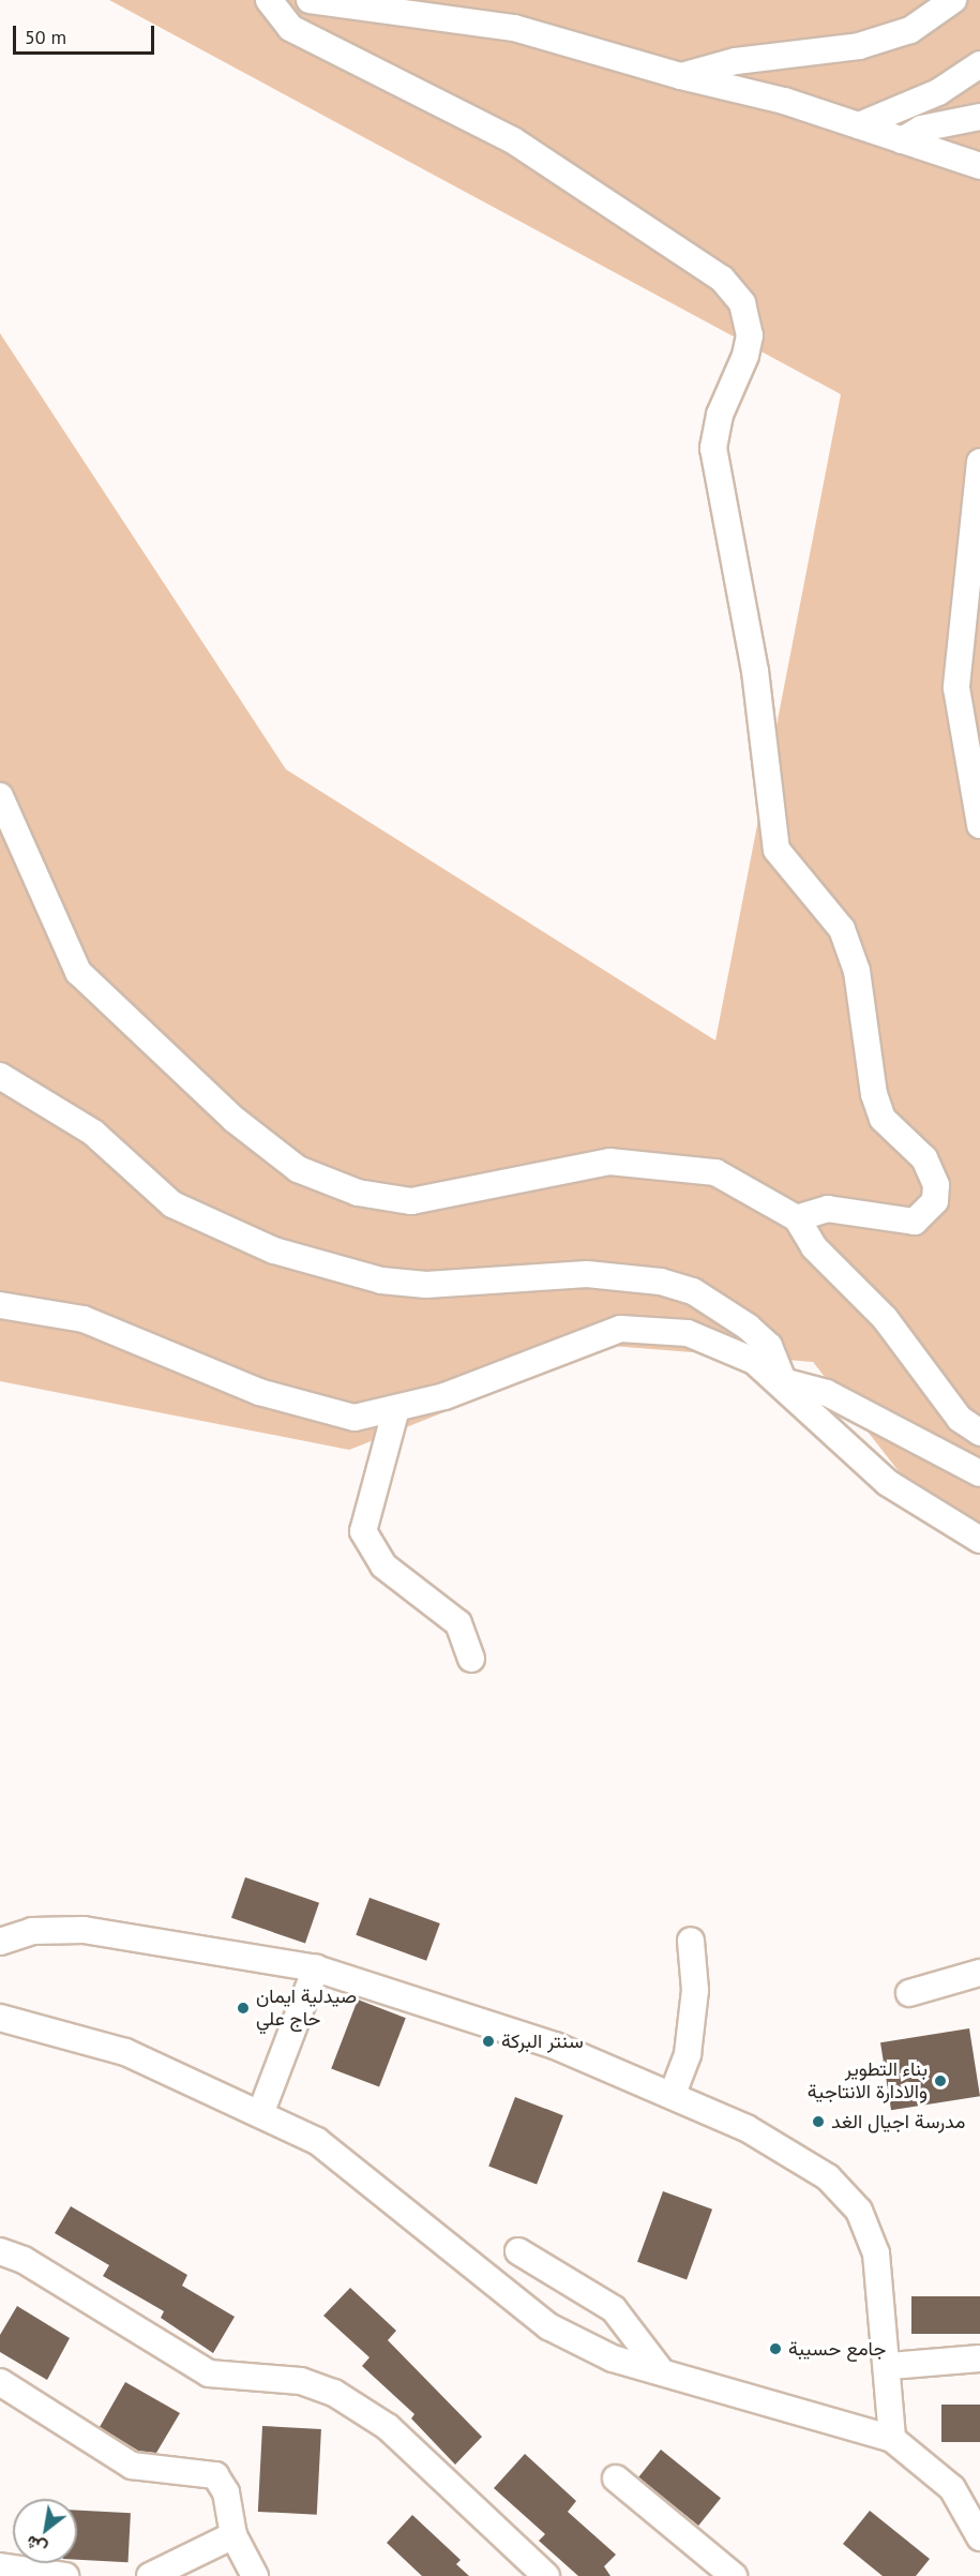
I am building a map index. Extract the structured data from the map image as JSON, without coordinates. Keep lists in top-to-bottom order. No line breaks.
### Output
{"places":["صيدلية ايمان حاج علي","سنتر البركة","بناء التطوير والادارة الانتاجية","مدرسة اجيال الغد","جامع حسيبة"],"scale_bar":"50 m","north":"bottom left"}
